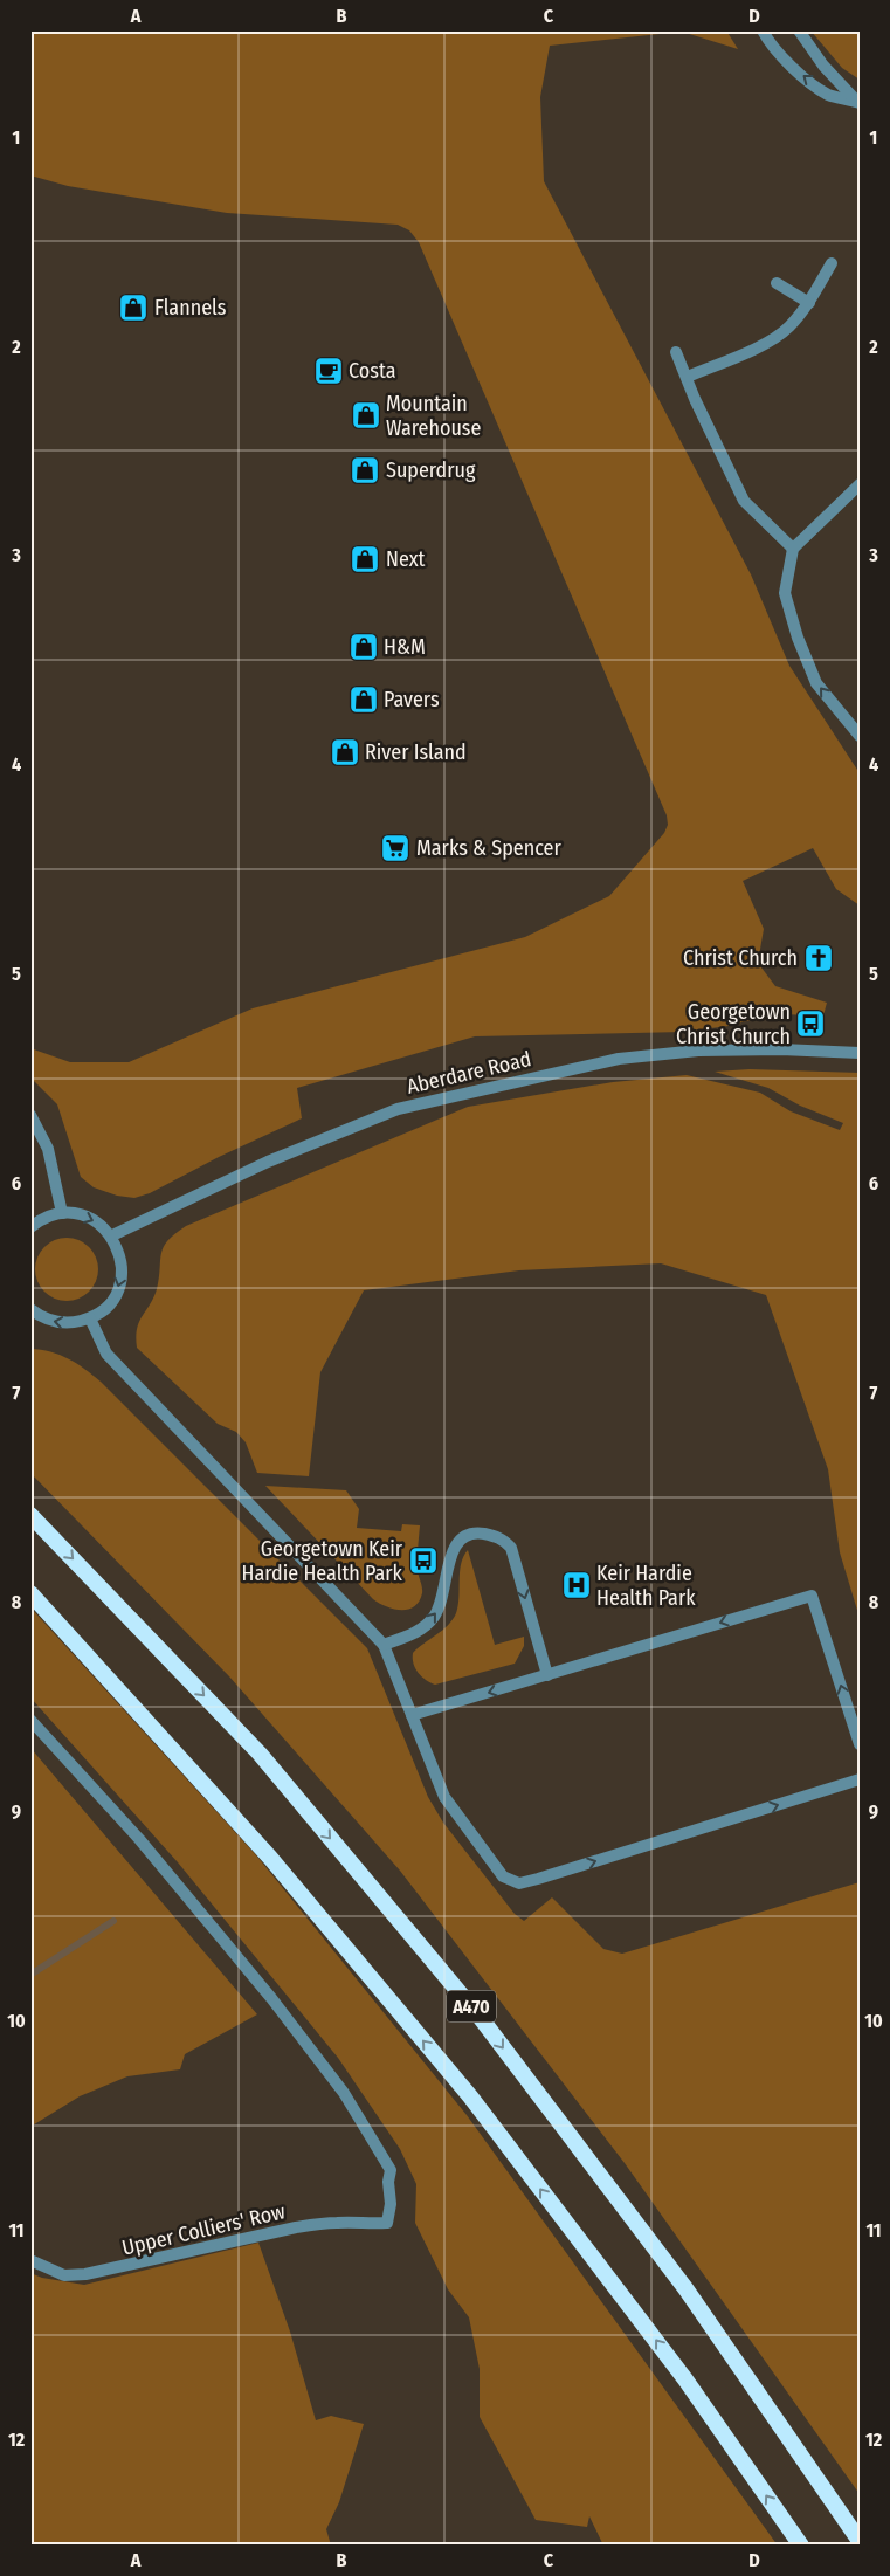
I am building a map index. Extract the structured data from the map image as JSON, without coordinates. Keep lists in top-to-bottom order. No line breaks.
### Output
{"streets":{"highway":["A470"],"street":["Aberdare Road","Upper Colliers' Row"]},"places":{"shop":["Flannels","Mountain Warehouse","Superdrug","Next","H&M","Pavers","River Island"],"cafe":["Costa"],"supermarket":["Marks & Spencer"],"church":["Christ Church"],"bus stop":["Georgetown Christ Church","Georgetown Keir Hardie Health Park"],"hospital":["Keir Hardie Health Park"]},"grid":{"columns":["A","B","C","D"],"rows":["1","2","3","4","5","6","7","8","9","10","11","12"]}}
